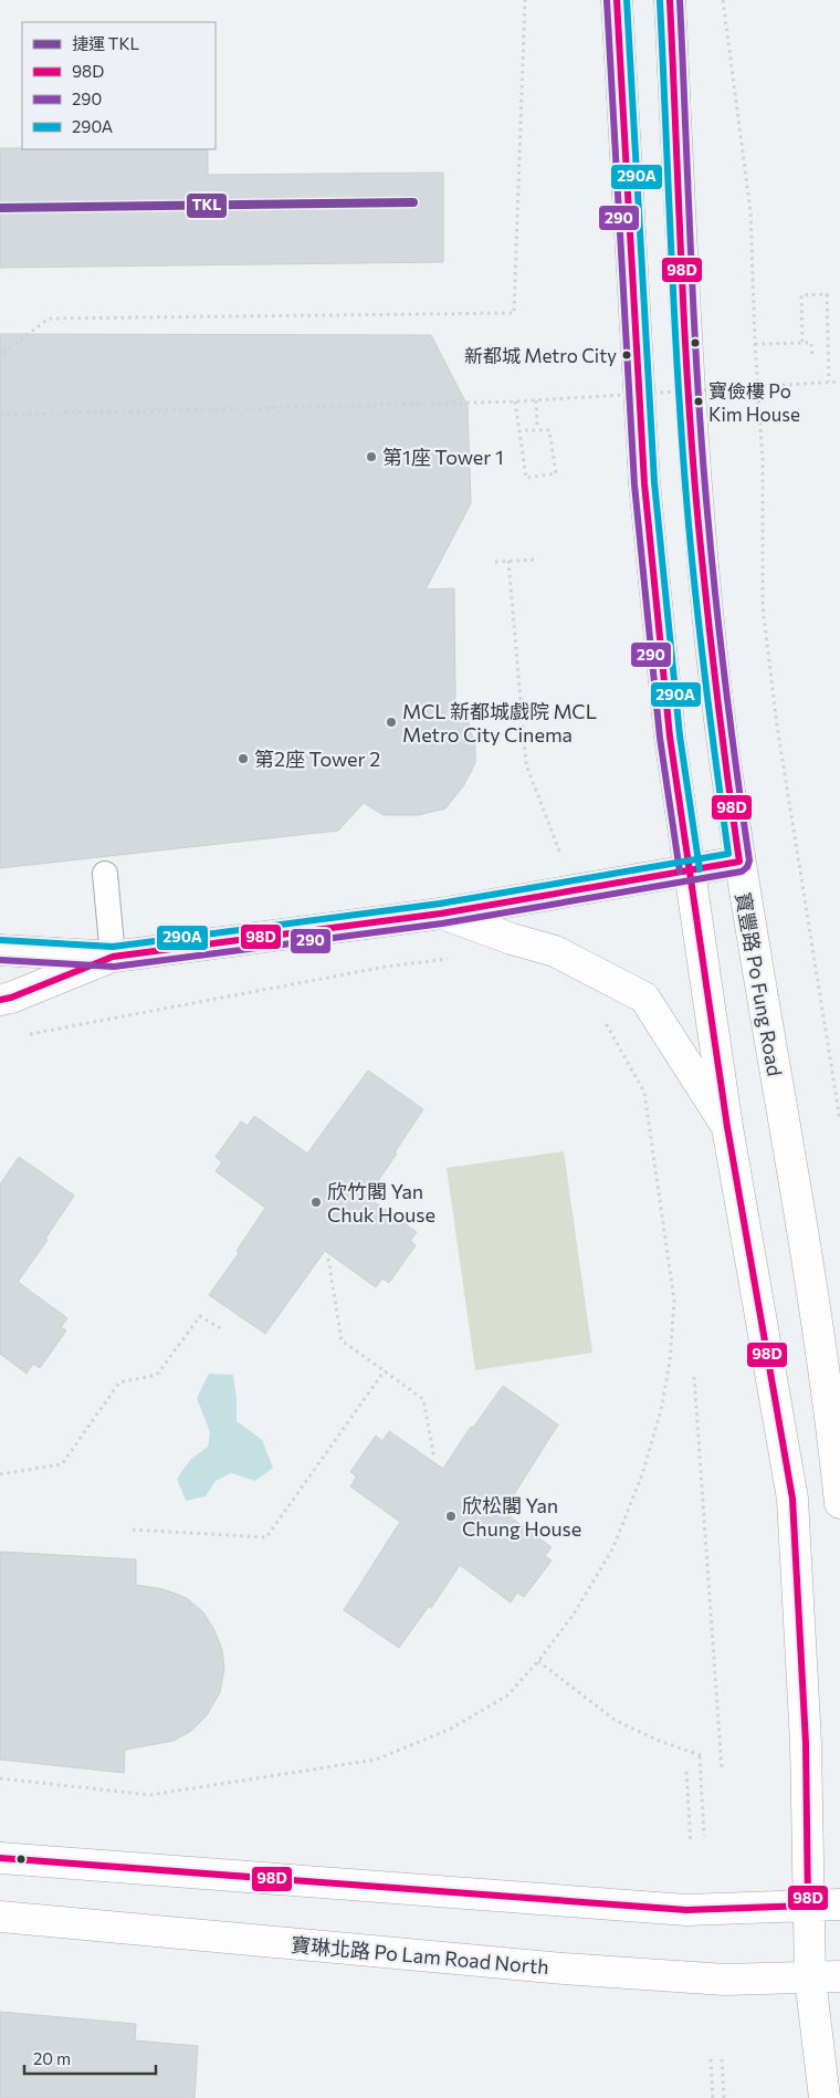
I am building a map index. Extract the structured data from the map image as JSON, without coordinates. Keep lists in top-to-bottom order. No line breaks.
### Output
{"streets":{"street":["寶豐路 Po Fung Road","寶琳北路 Po Lam Road North"]},"places":["新都城 Metro City","寶儉樓 Po Kim House","第1座 Tower 1","MCL 新都城戲院 MCL Metro City Cinema","第2座 Tower 2","欣竹閣 Yan Chuk House","欣松閣 Yan Chung House"],"lines":["transit line 98D","transit line 290","transit line 290A","metro line TKL"],"legend":["捷運 TKL","98D","290","290A"],"scale_bar":"20 m"}
